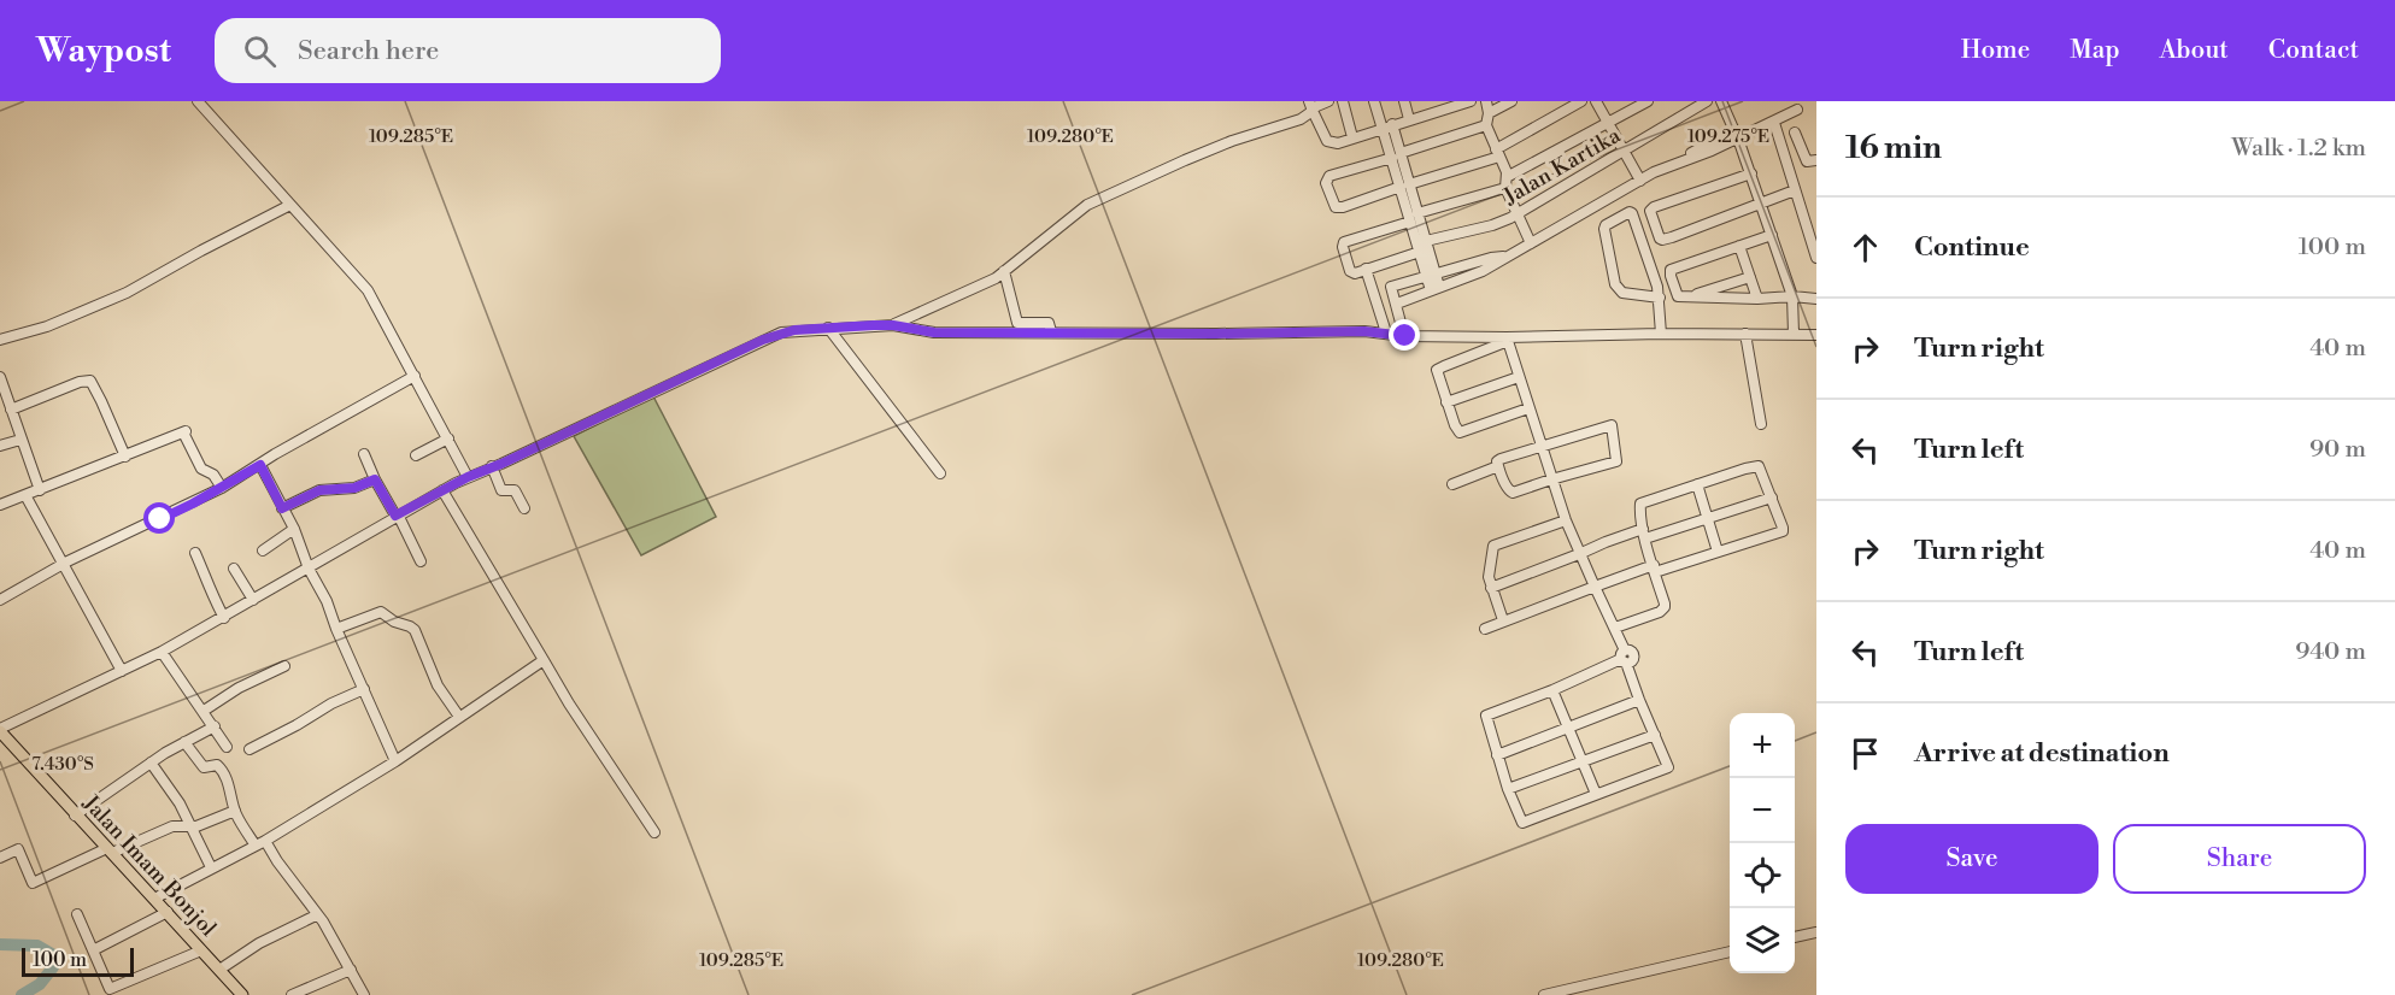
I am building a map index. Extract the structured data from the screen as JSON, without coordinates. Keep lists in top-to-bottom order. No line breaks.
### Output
{"streets":{"main road":["Jalan Imam Bonjol"],"street":["Jalan Kartika"]},"scale_bar":"100 m","page":{"header":"Waypost","search":"Search here","nav":["Home","Map","About","Contact"],"heading":["16 min","Walk · 1.2 km"],"list":[["Continue","100 m"],["Turn right","40 m"],["Turn left","90 m"],["Turn right","40 m"],["Turn left","940 m"],"Arrive at destination"],"map_buttons":["+","−"],"buttons":["Save","Share"],"scale":"100 m"},"coordinates":["109.285°E","109.280°E","109.275°E","7.430°S"]}
